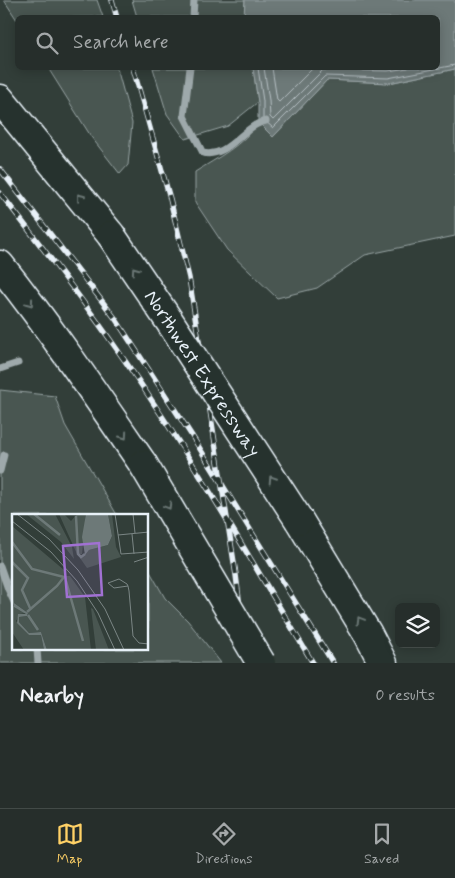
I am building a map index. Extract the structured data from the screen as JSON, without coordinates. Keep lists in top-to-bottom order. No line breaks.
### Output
{"streets":{"highway":["Northwest Expressway"]},"page":{"search":"Search here","heading":["Nearby","0 results"],"nav":["Map","Directions","Saved"]}}
